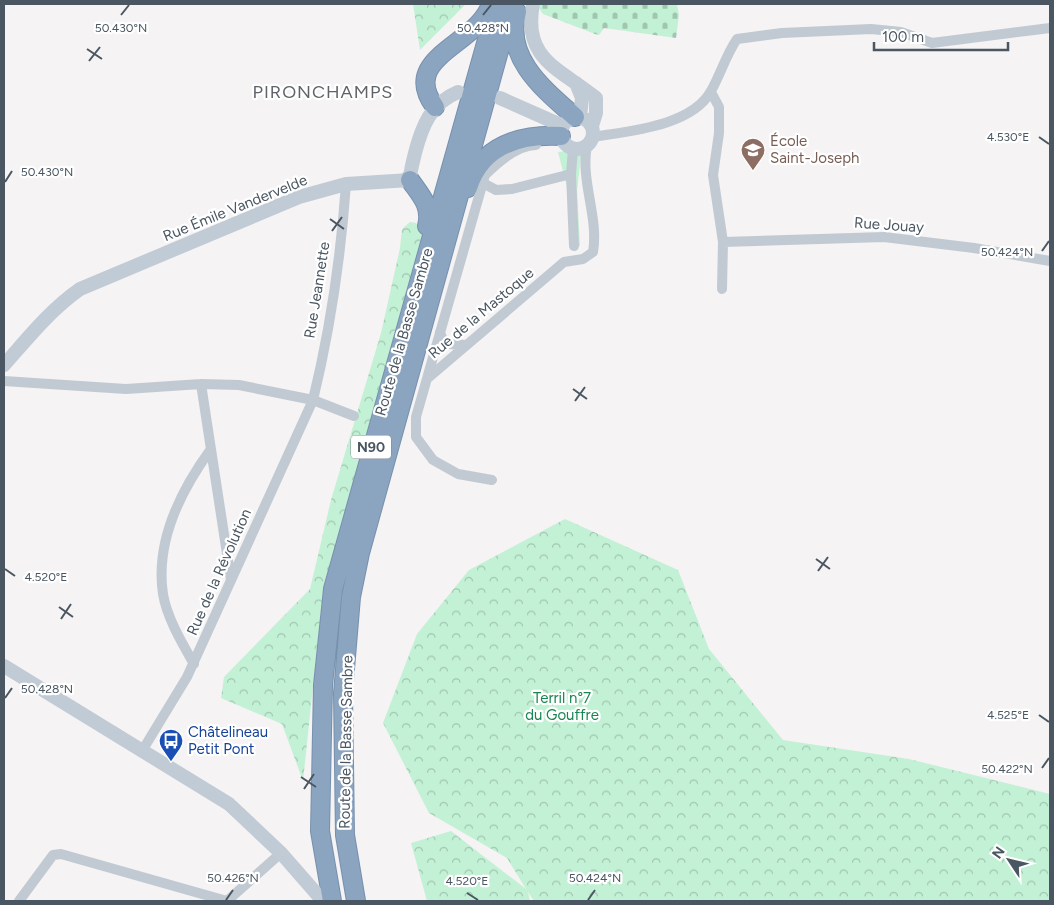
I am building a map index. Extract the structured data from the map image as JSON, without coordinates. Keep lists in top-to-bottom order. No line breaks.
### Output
{"streets":{"highway":["Route de la Basse Sambre","N90"],"street":["Rue Émile Vandervelde","Rue Jouay","Rue Jeannette","Rue de la Mastoque","Rue de la Révolution"]},"crossings":[["Rue Émile Vandervelde","Rue Jeannette"],["Rue Jeannette","Rue de la Révolution"]],"districts":["PIRONCHAMPS"],"parks":["Terril n°7 du Gouffre"],"places":{"school or university":["École Saint-Joseph"],"bus stop":["Châtelineau Petit Pont"]},"scale_bar":"100 m","north":"top left","coordinates":["50.430°N","50.428°N","4.530°E","50.424°N","4.520°E","4.525°E","50.422°N","50.426°N"]}
